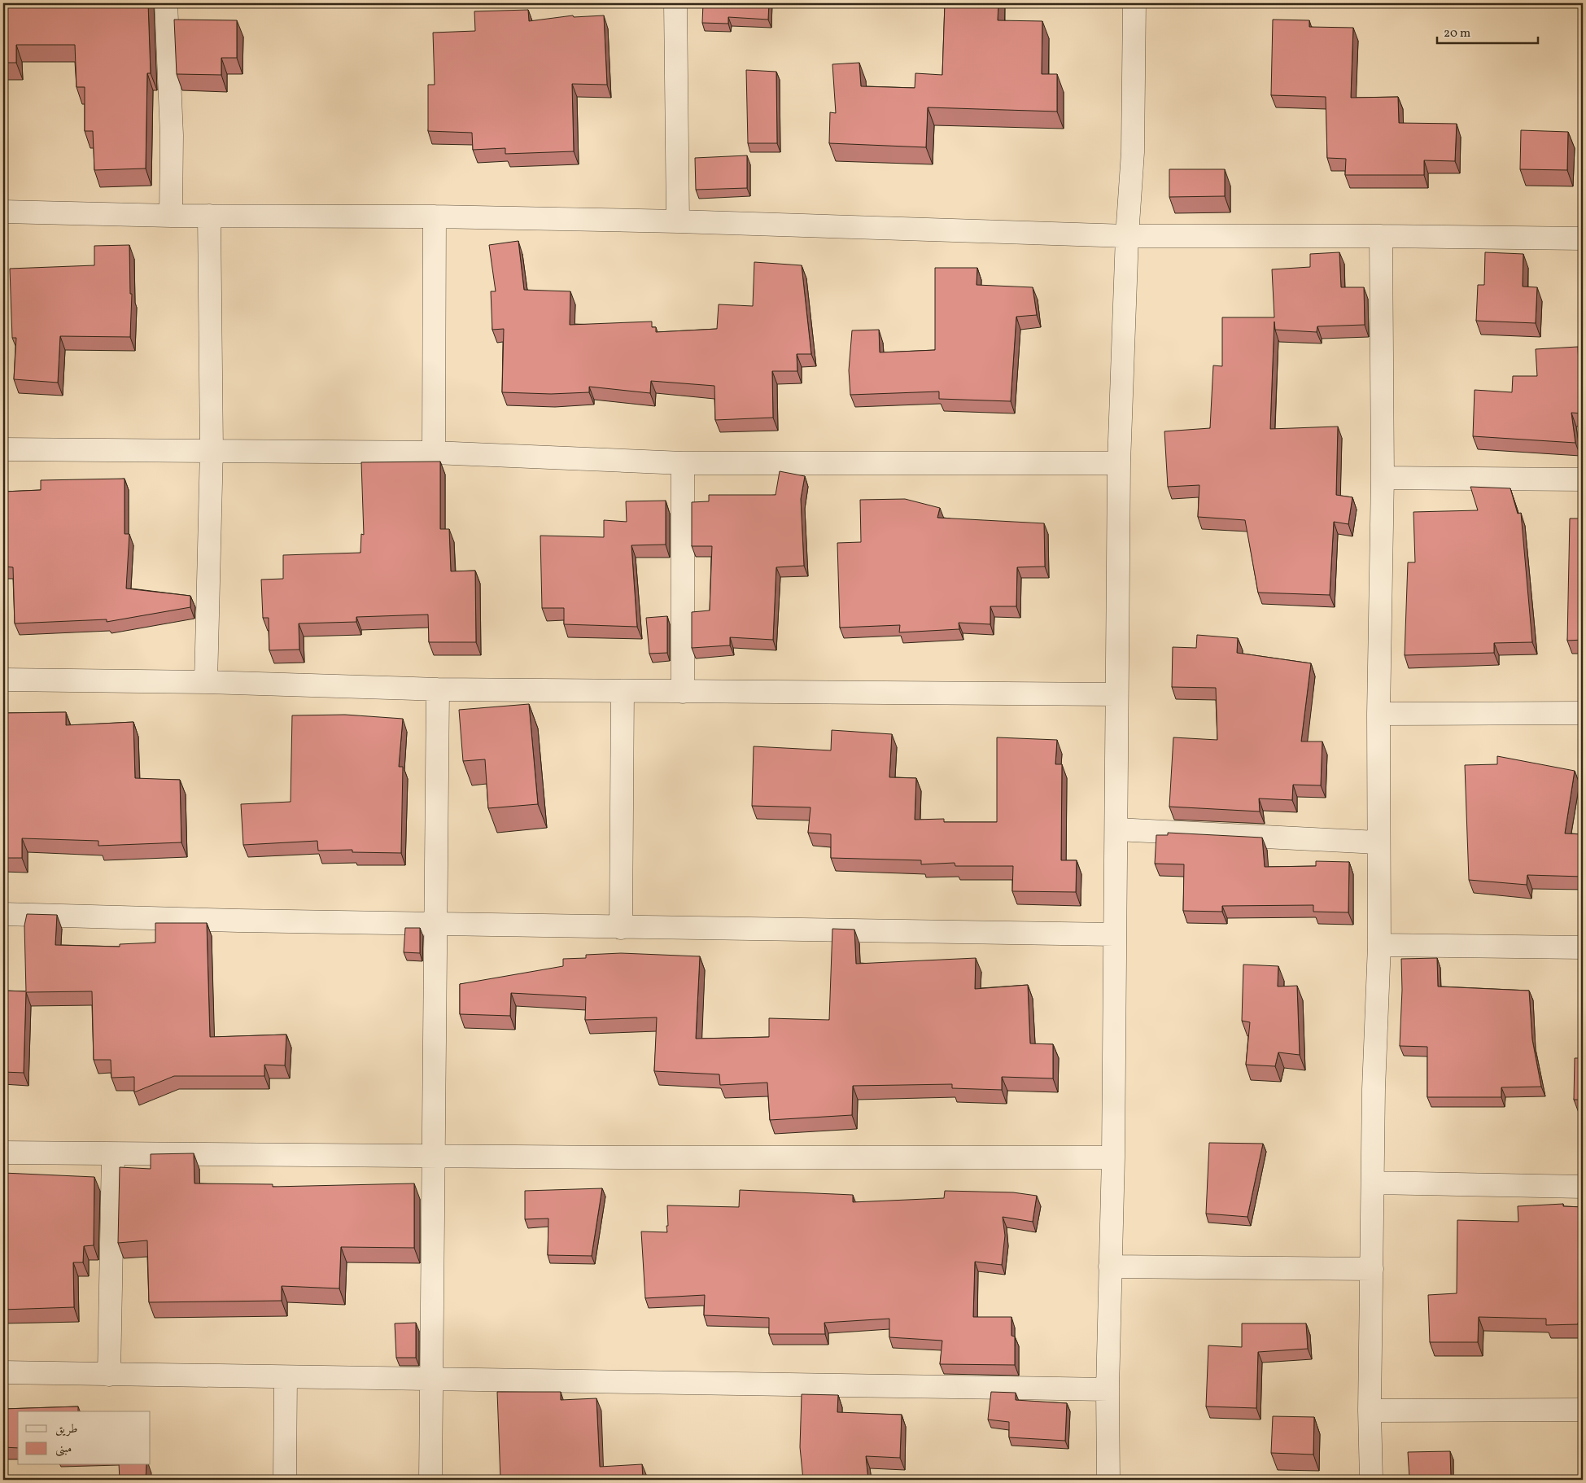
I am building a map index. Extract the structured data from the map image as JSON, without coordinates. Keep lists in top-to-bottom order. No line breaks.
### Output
{"legend":["طريق","مبنى"],"scale_bar":"20 m"}
